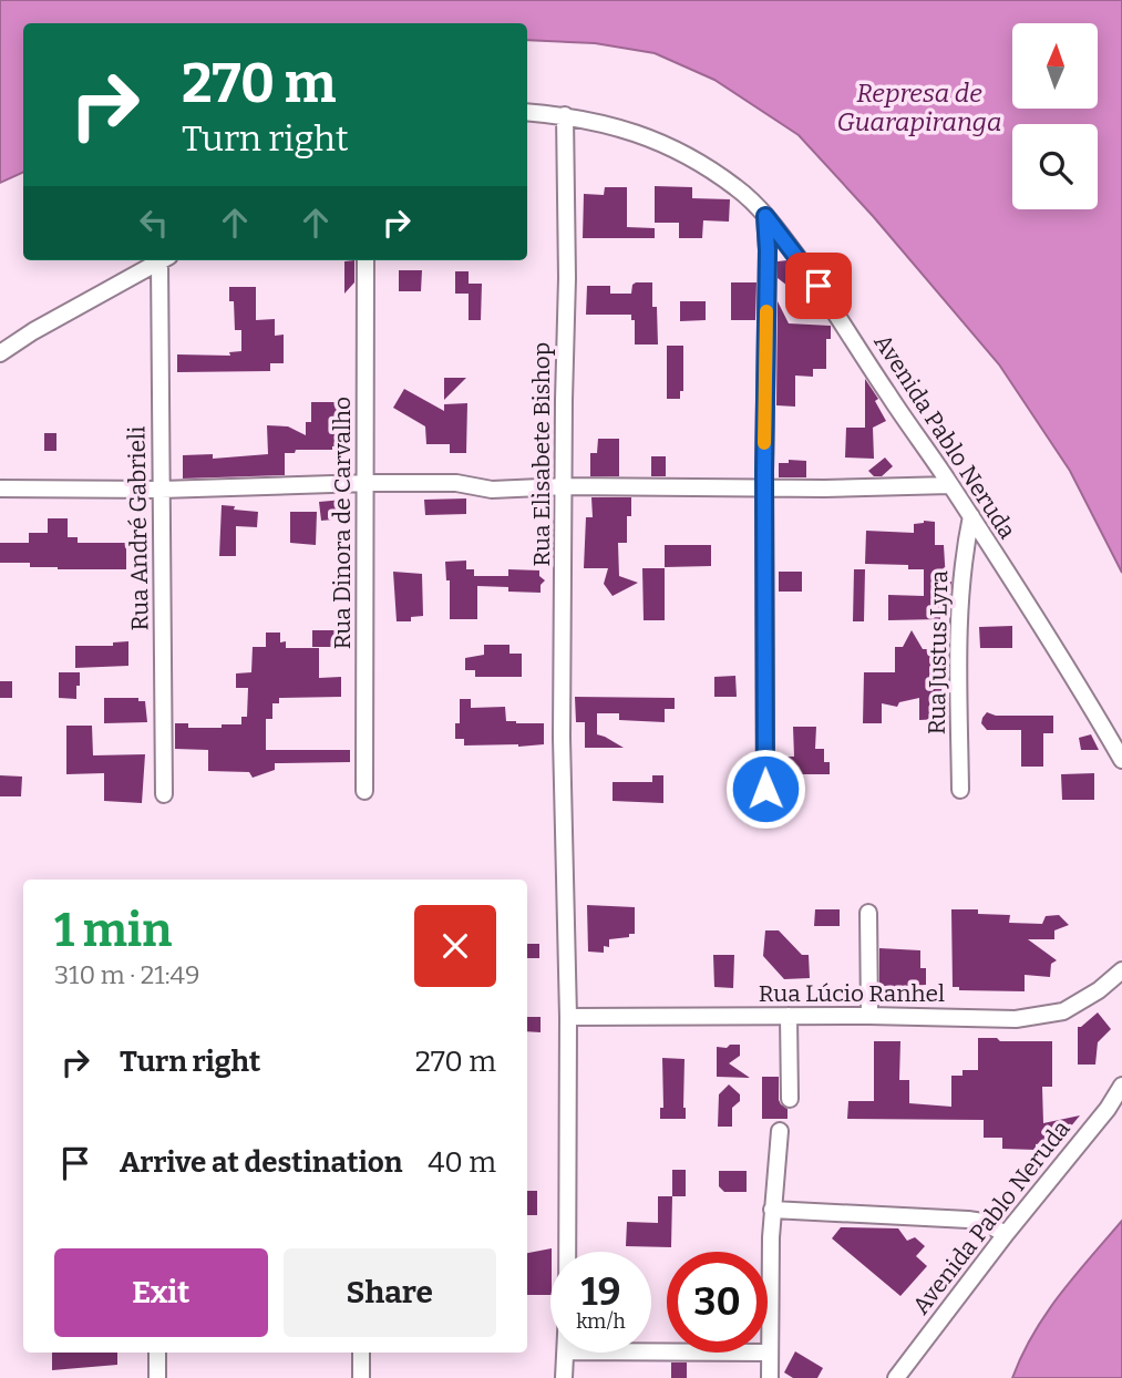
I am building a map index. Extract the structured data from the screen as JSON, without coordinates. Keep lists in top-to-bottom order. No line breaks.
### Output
{"streets":{"street":["Avenida Pablo Neruda","Rua Elisabete Bishop","Rua Dinora de Carvalho","Rua André Gabrieli","Rua Justus Lyra","Rua Lúcio Ranhel"]},"crossings":[["Avenida Pablo Neruda","Rua Elisabete Bishop"],["Avenida Pablo Neruda","Rua Justus Lyra"],["Rua Elisabete Bishop","Rua Lúcio Ranhel"]],"water":["Represa de Guarapiranga"],"north":"top","page":{"turn":["270 m","Turn right"],"heading":["1 min","310 m · 21:49"],"list":[{"name":"Turn right","value":"270 m"},{"name":"Arrive at destination","value":"40 m"}],"buttons":["Exit","Share"],"speed":"19 km/h","limit":"30"}}
